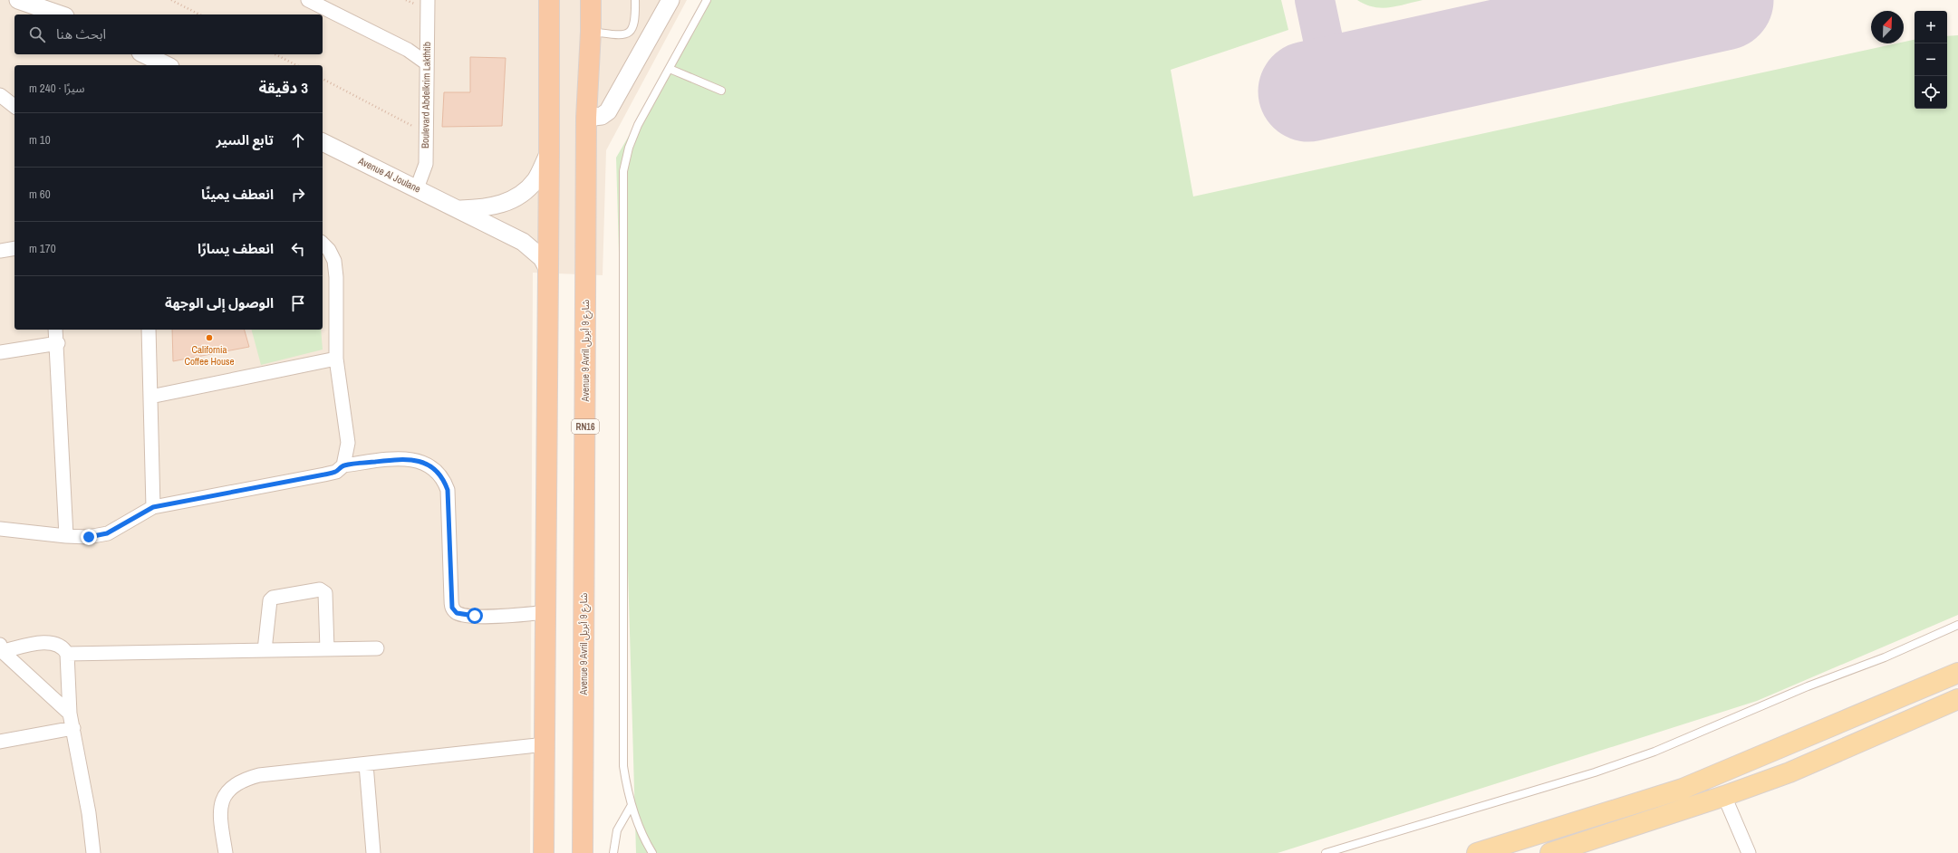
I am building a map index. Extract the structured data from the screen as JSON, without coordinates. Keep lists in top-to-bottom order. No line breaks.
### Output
{"streets":{"highway":["Avenue 9 Avril شارع 9 أبريل","RN16"],"street":["Boulevard Abdelkrim Lakthtib","Avenue Al Joulane"]},"crossings":[["Boulevard Abdelkrim Lakthtib","Avenue Al Joulane"]],"places":["California Coffee House"],"north":"top right","page":{"map_buttons":["+","−"],"search":"ابحث هنا","heading":["3 دقيقة","سيرًا · 240 m"],"list":[["تابع السير","10 m"],["انعطف يمينًا","60 m"],["انعطف يسارًا","170 m"],"الوصول إلى الوجهة"]}}
